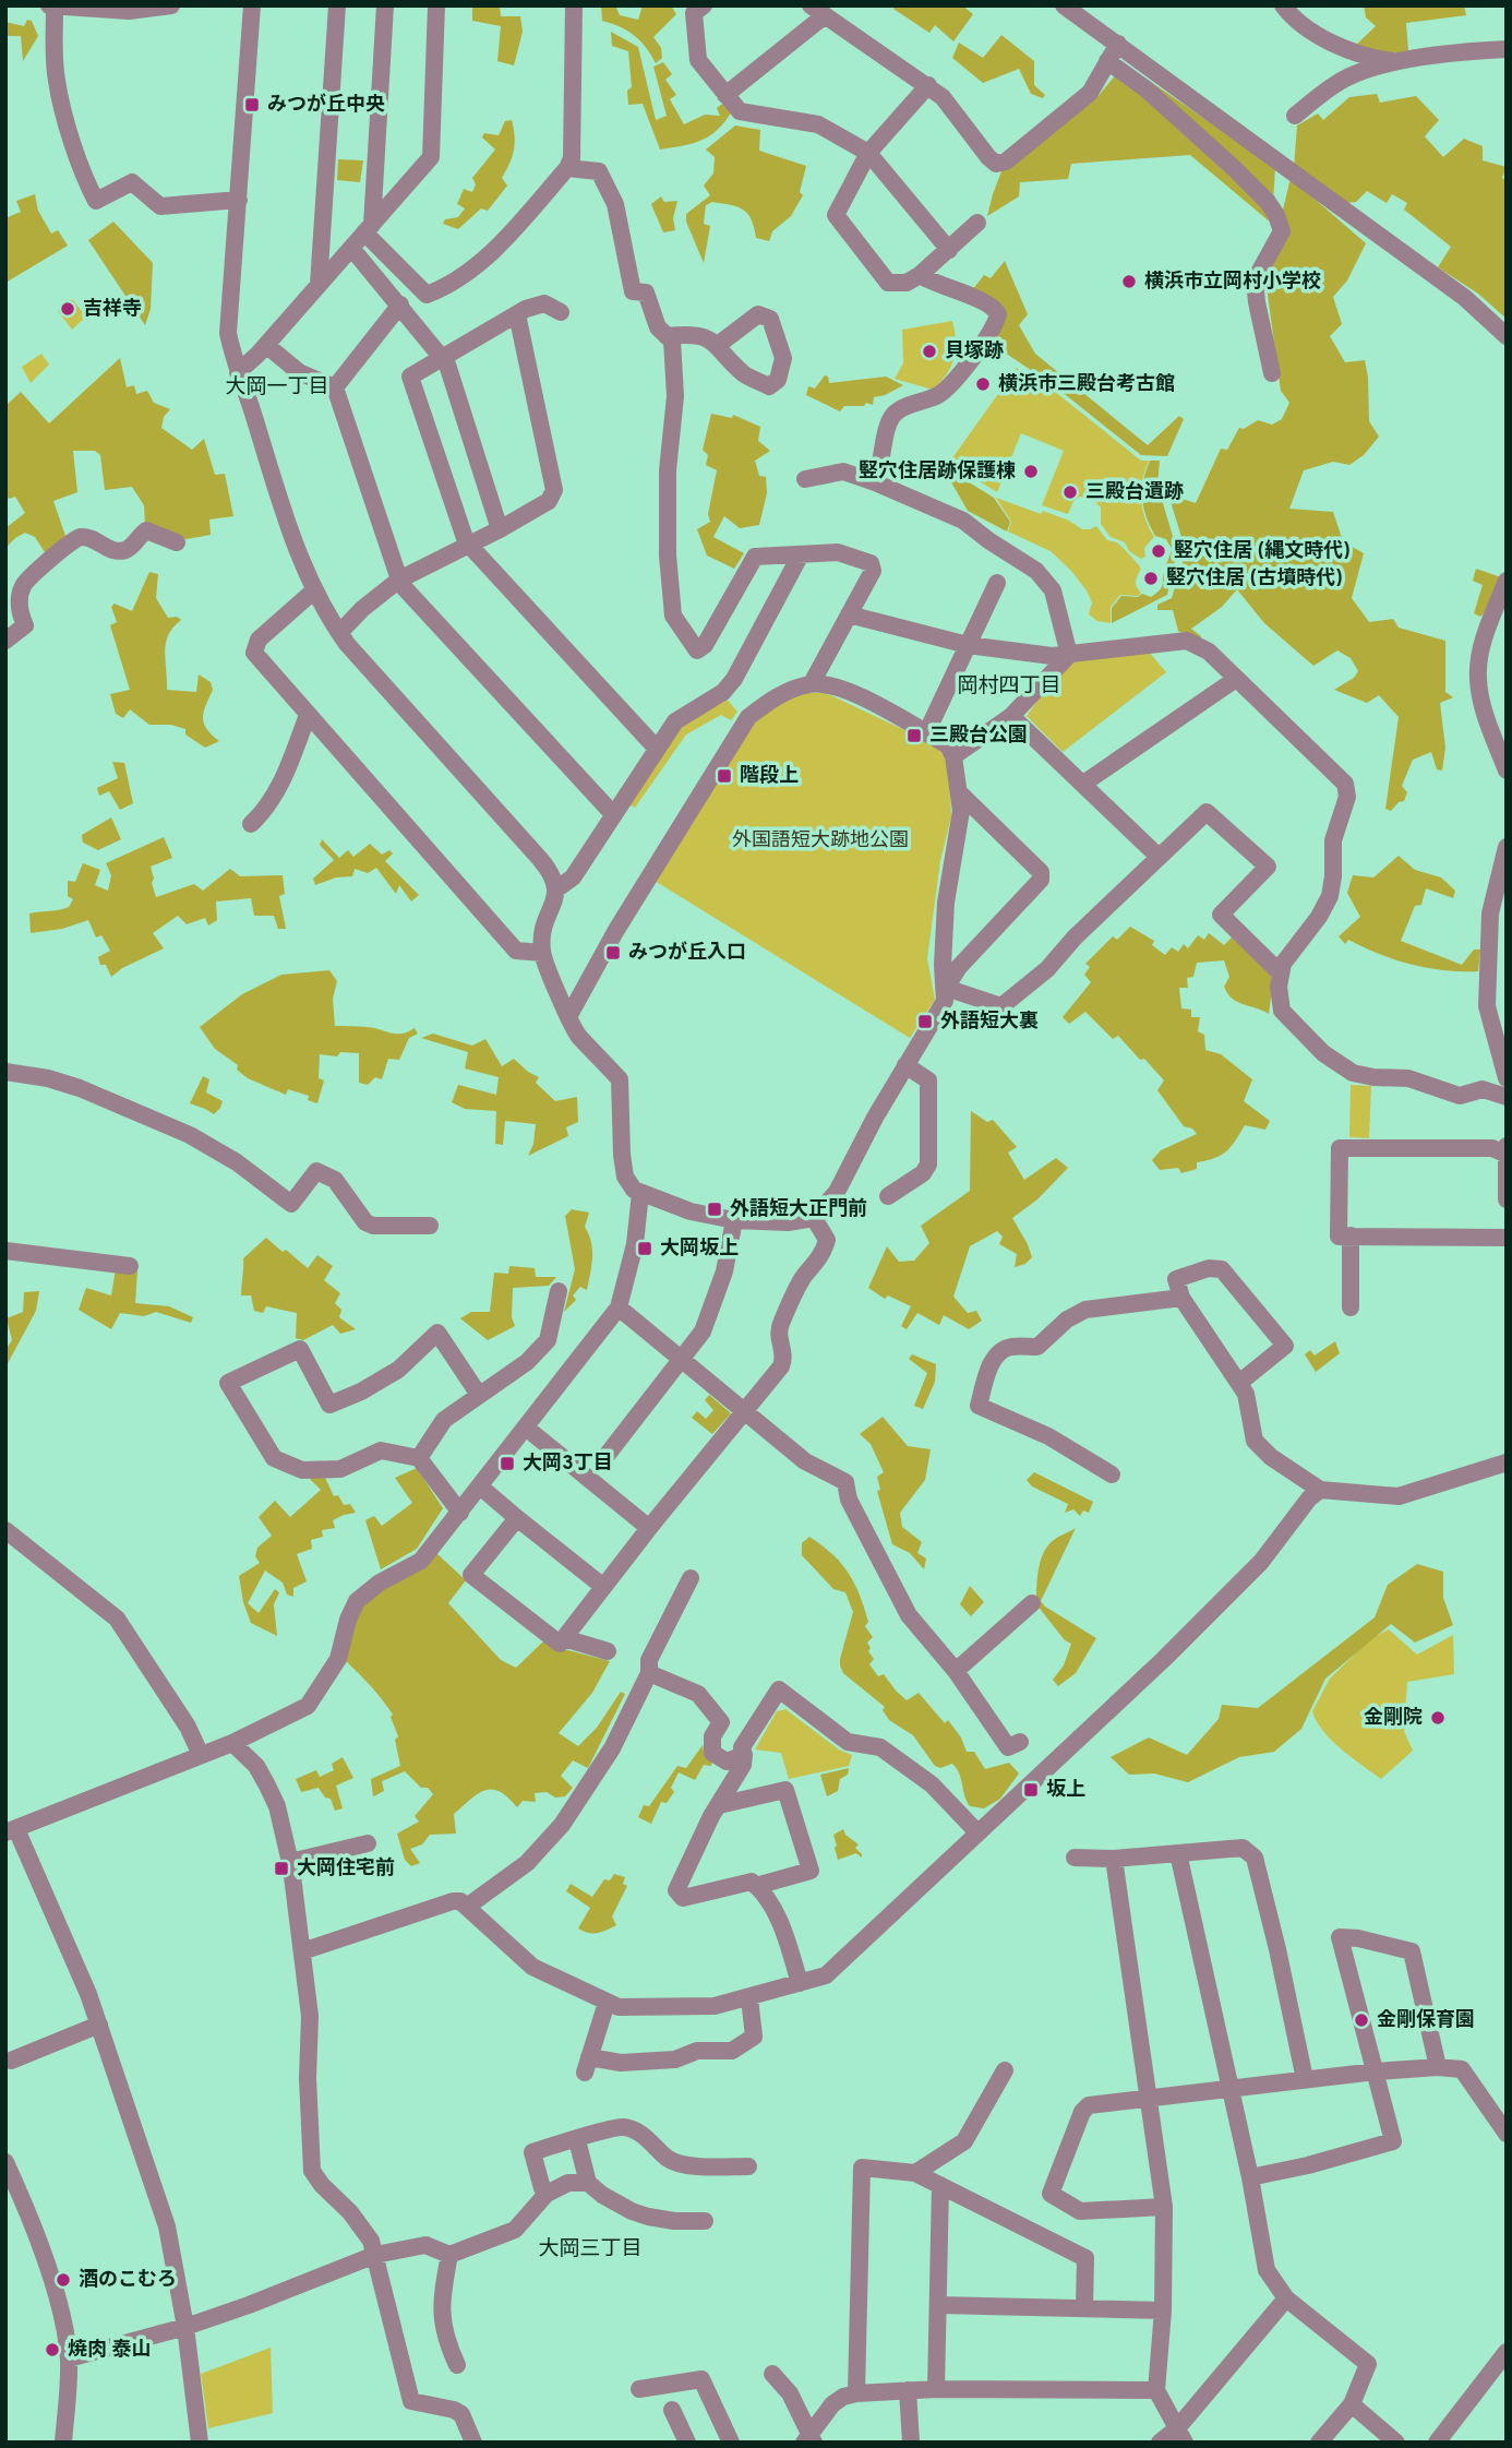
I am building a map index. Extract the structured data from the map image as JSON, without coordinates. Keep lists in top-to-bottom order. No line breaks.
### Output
{"districts":["大岡一丁目","岡村四丁目","大岡三丁目"],"parks":["外国語短大跡地公園"],"places":{"transit":["みつが丘中央","三殿台公園","階段上","みつが丘入口","外語短大裏","外語短大正門前","大岡坂上","大岡3丁目","坂上","大岡住宅前"],"other":["横浜市立岡村小学校","吉祥寺","貝塚跡","横浜市三殿台考古館","竪穴住居跡保護棟","三殿台遺跡","竪穴住居 (縄文時代)","竪穴住居 (古墳時代)","金剛院","金剛保育園","酒のこむろ","焼肉 泰山"]}}
